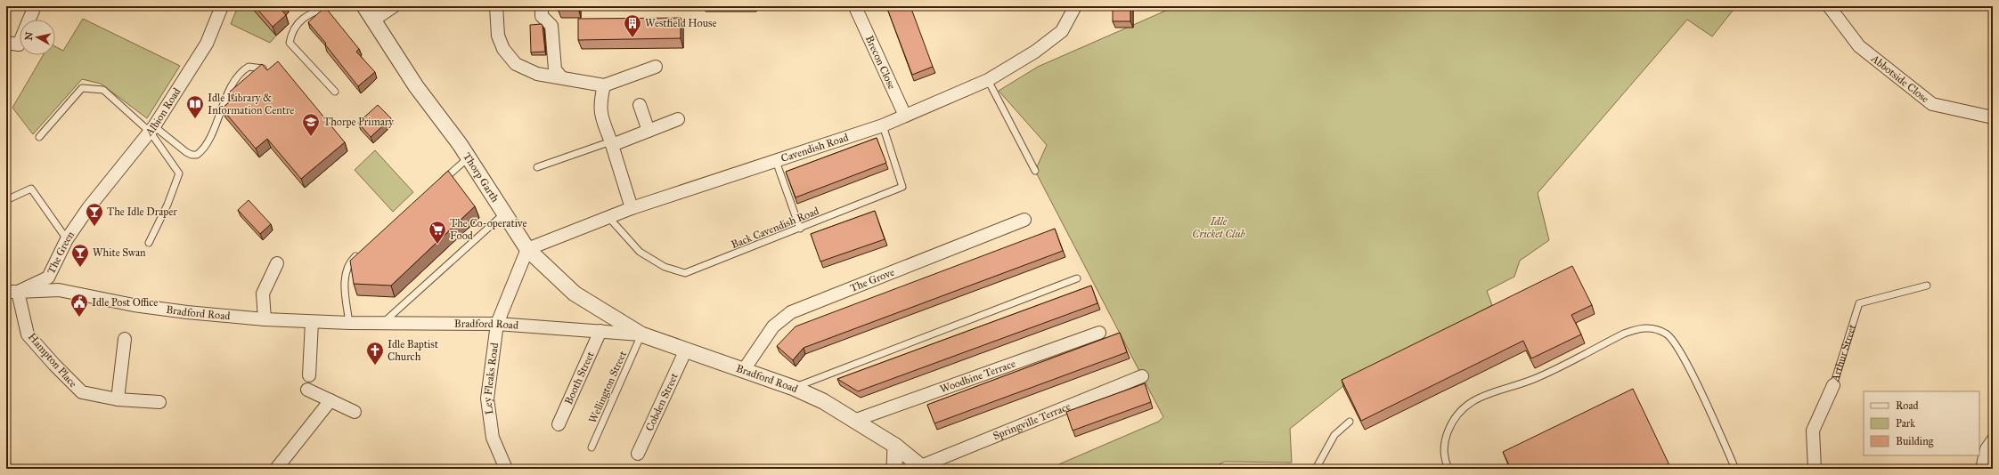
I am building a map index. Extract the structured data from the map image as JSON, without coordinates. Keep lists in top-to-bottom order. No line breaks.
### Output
{"streets":{"street":["Brecon Close","Abbotside Close","Albion Road","Cavendish Road","Thorp Garth","The Green","The Grove","Bradford Road","Arthur Street","Hampton Place","Woodbine Terrace","Booth Street","Ley Fleaks Road","Cobden Street","Springville Terrace"],"lane":["Back Cavendish Road","Wellington Street"]},"crossings":[["Brecon Close","Cavendish Road"],["Albion Road","The Green"],["Cavendish Road","Thorp Garth"],["Cavendish Road","Back Cavendish Road"],["Cavendish Road","Ley Fleaks Road"],["Thorp Garth","Bradford Road"],["Thorp Garth","Ley Fleaks Road"],["Thorp Garth","Wellington Street"],["The Green","Bradford Road"],["The Green","Hampton Place"],["The Grove","Bradford Road"],["Bradford Road","Hampton Place"],["Bradford Road","Woodbine Terrace"],["Bradford Road","Booth Street"],["Bradford Road","Ley Fleaks Road"],["Bradford Road","Wellington Street"],["Bradford Road","Cobden Street"],["Bradford Road","Springville Terrace"]],"parks":["Idle Cricket Club"],"places":{"building":["Westfield House"],"library":["Idle Library & Information Centre"],"school or university":["Thorpe Primary"],"bar":["The Idle Draper","White Swan"],"supermarket":["The Co-operative Food"],"public building":["Idle Post Office"],"church":["Idle Baptist Church"]},"legend":["Road","Park","Building"],"north":"left"}
